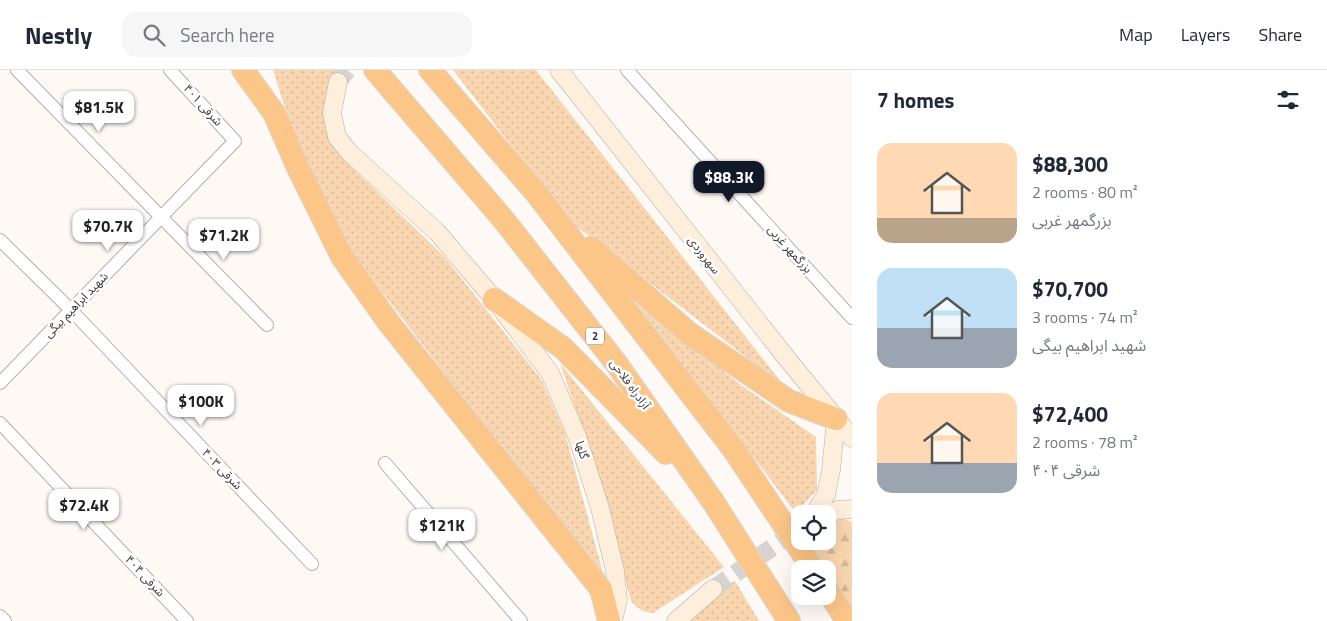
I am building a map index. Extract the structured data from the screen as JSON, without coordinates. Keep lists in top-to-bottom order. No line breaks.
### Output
{"streets":{"highway":["2","آزادراه فلاحی"],"main road":["سهروردی","گلها"],"street":["۴۰۱ شرقی","بزرگمهر غربی","شهید ابراهیم بیگی","۴۰۳ شرقی","۴۰۴ شرقی"]},"crossings":[["۴۰۱ شرقی","شهید ابراهیم بیگی"],["شهید ابراهیم بیگی","۴۰۳ شرقی"]],"page":{"header":"Nestly","search":"Search here","nav":["Map","Layers","Share"],"heading":"7 homes","price":["$81.5K","$88.3K","$70.7K","$71.2K","$100K","$72.4K","$121K"],"list":[{"name":"$88,300","note":"2 rooms · 80 m² · بزرگمهر غربی"},{"name":"$70,700","note":"3 rooms · 74 m² · شهید ابراهیم بیگی"},{"name":"$72,400","note":"2 rooms · 78 m² · ۴۰۴ شرقی"}]}}
